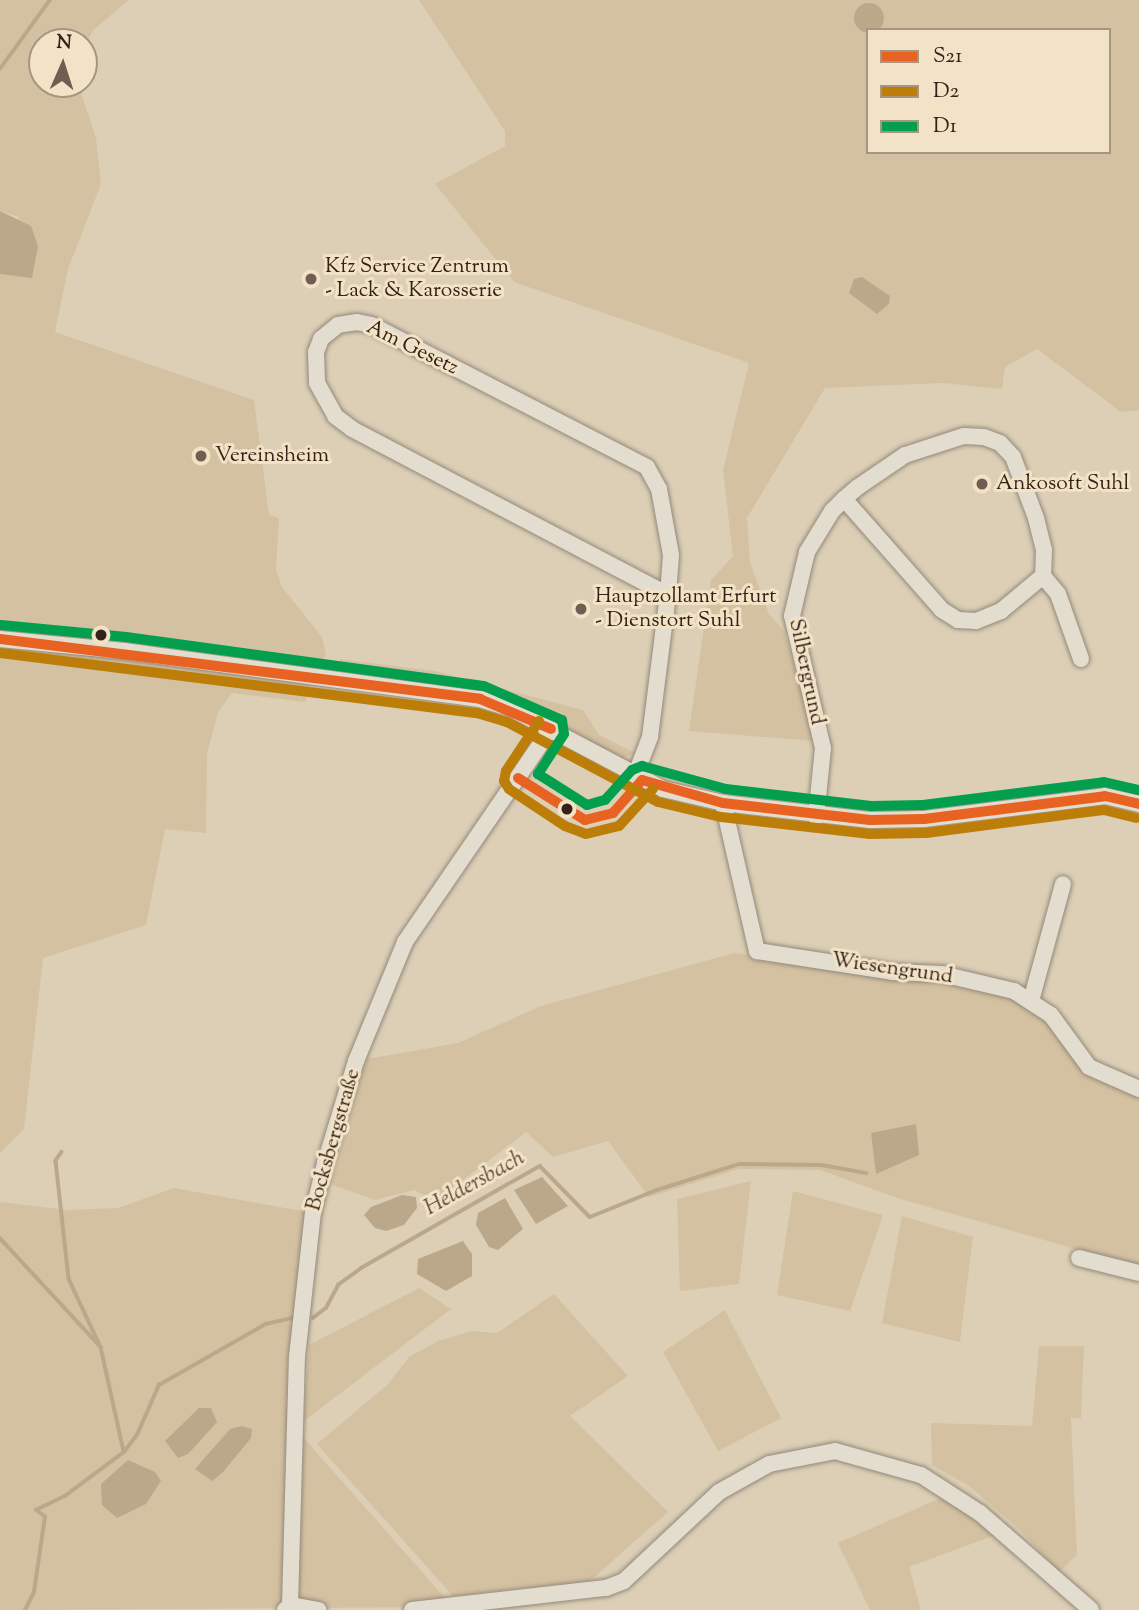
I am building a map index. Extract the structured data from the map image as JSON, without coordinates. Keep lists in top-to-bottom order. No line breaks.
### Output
{"streets":{"street":["Am Gesetz","Silbergrund","Wiesengrund","Bocksbergstraße"]},"water":["Heldersbach"],"places":["Kfz Service Zentrum - Lack & Karosserie","Vereinsheim","Ankosoft Suhl","Hauptzollamt Erfurt - Dienstort Suhl"],"lines":["transit line D1","transit line S21","transit line D2"],"legend":["S21","D2","D1"],"north":"top"}
